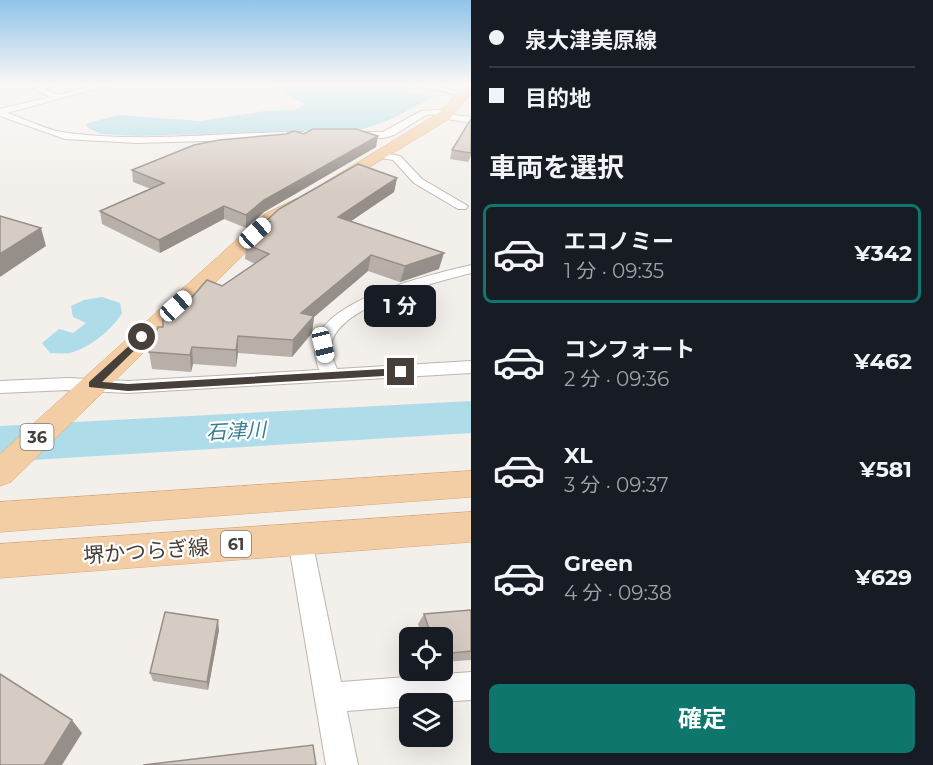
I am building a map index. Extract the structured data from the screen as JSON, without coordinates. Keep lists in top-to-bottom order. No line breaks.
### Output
{"streets":{"main road":["36","61","堺かつらぎ線"]},"water":["石津川"],"page":{"banner":["泉大津美原線","目的地"],"heading":"車両を選択","list":[{"name":"エコノミー","note":"1 分 · 09:35","value":"¥342"},{"name":"コンフォート","note":"2 分 · 09:36","value":"¥462"},{"name":"XL","note":"3 分 · 09:37","value":"¥581"},{"name":"Green","note":"4 分 · 09:38","value":"¥629"}],"bubble":"1 分","buttons":"確定"}}
